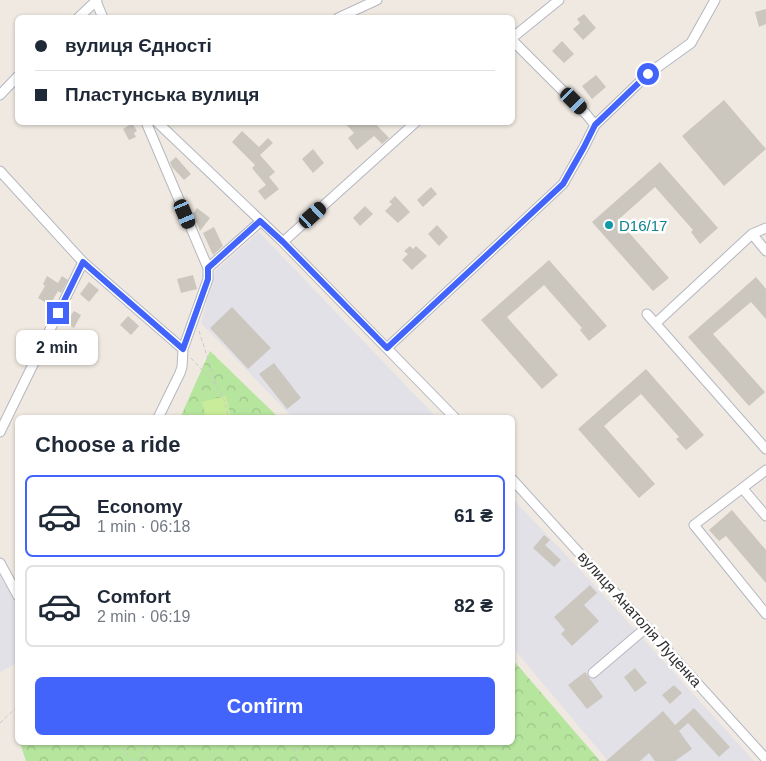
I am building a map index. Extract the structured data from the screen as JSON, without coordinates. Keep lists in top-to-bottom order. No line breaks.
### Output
{"streets":{"street":["вулиця Анатолія Луценка"]},"places":["D16/17"],"page":{"banner":["вулиця Єдності","Пластунська вулиця"],"bubble":"2 min","heading":"Choose a ride","list":[{"name":"Economy","note":"1 min · 06:18","value":"61 ₴"},{"name":"Comfort","note":"2 min · 06:19","value":"82 ₴"}],"buttons":"Confirm"}}
